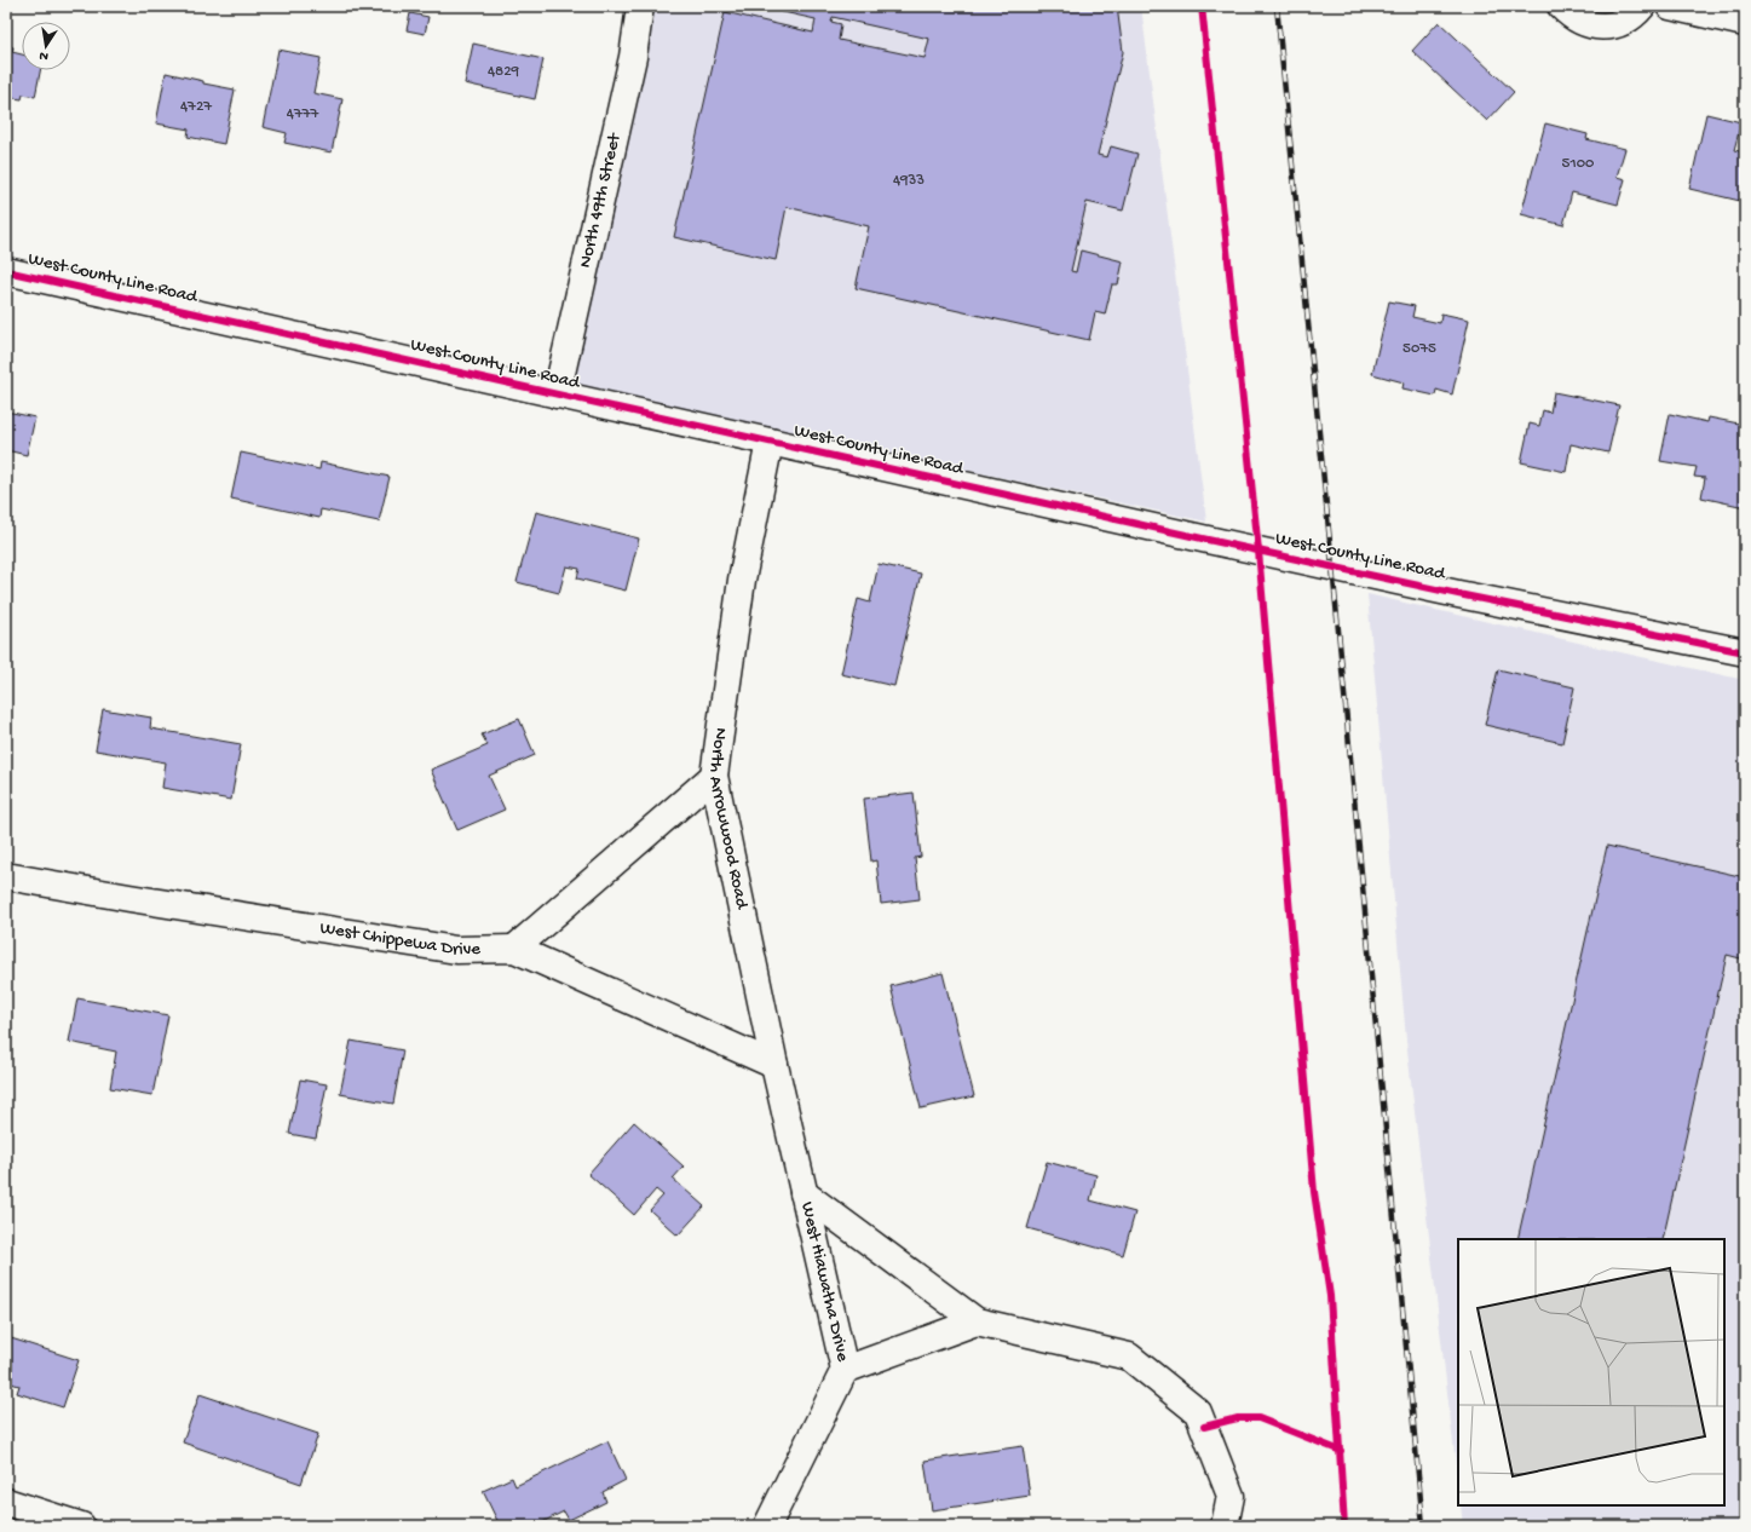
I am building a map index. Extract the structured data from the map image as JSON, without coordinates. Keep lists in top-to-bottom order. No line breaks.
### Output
{"streets":{"street":["North 49th Street","West County Line Road","North Arrowwood Road","West Chippewa Drive","West Hiawatha Drive"]},"crossings":[["North 49th Street","West County Line Road"],["West County Line Road","North Arrowwood Road"],["North Arrowwood Road","West Chippewa Drive"],["North Arrowwood Road","West Hiawatha Drive"]],"house_numbers":["4829","4727","4777","5100","4933","5075"],"north":"bottom"}
